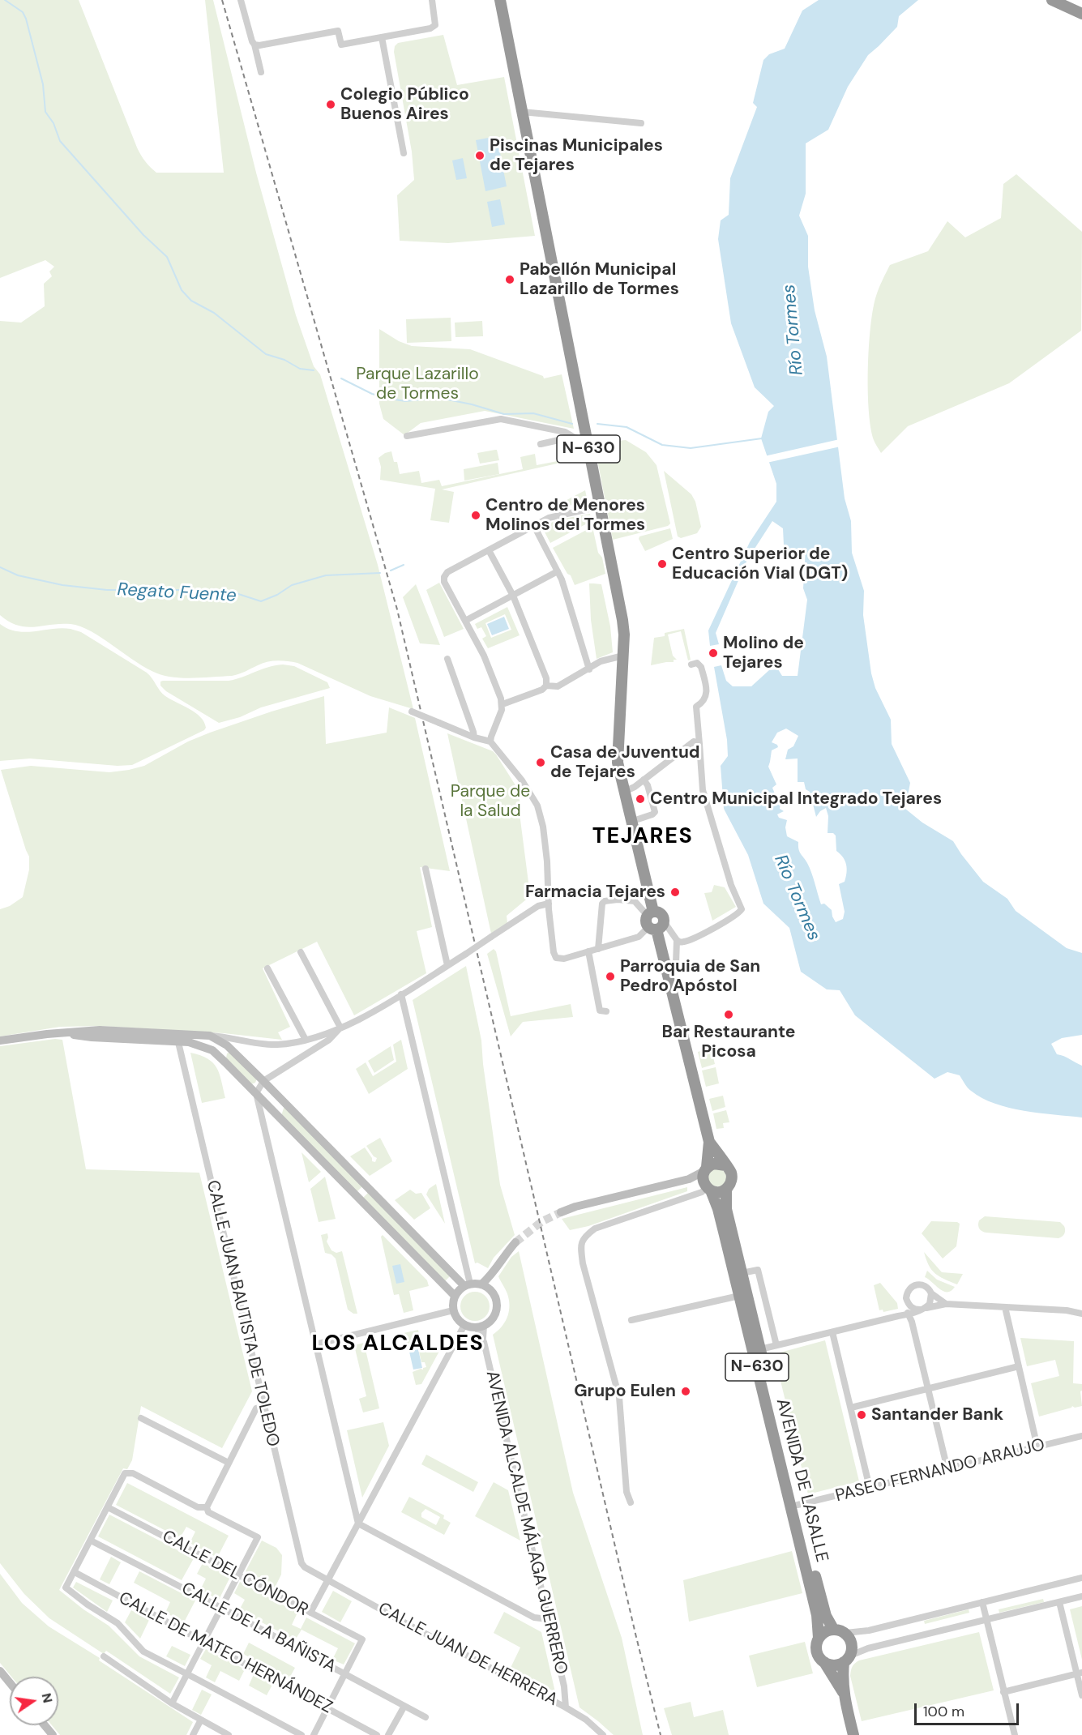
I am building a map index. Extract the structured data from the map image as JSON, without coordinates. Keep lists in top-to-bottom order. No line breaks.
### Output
{"streets":{"highway":["N-630","AVENIDA DE LASALLE"],"street":["CALLE JUAN BAUTISTA DE TOLEDO","PASEO FERNANDO ARAUJO","AVENIDA ALCALDE MÁLAGA GUERRERO","CALLE DEL CÓNDOR","CALLE DE LA BAÑISTA","CALLE DE MATEO HERNÁNDEZ","CALLE JUAN DE HERRERA"]},"crossings":[["N-630","AVENIDA DE LASALLE"],["CALLE JUAN BAUTISTA DE TOLEDO","CALLE JUAN DE HERRERA"],["PASEO FERNANDO ARAUJO","AVENIDA DE LASALLE"],["AVENIDA ALCALDE MÁLAGA GUERRERO","CALLE JUAN DE HERRERA"],["CALLE DEL CÓNDOR","CALLE DE LA BAÑISTA"]],"districts":["TEJARES","LOS ALCALDES"],"water":["Río Tormes","Regato Fuente"],"parks":["Parque Lazarillo de Tormes","Parque de la Salud"],"places":["Colegio Público Buenos Aires","Piscinas Municipales de Tejares","Pabellón Municipal Lazarillo de Tormes","Centro de Menores Molinos del Tormes","Centro Superior de Educación Vial (DGT)","Molino de Tejares","Casa de Juventud de Tejares","Centro Municipal Integrado Tejares","Farmacia Tejares","Parroquia de San Pedro Apóstol","Bar Restaurante Picosa","Grupo Eulen","Santander Bank"],"scale_bar":"100 m","north":"right"}
